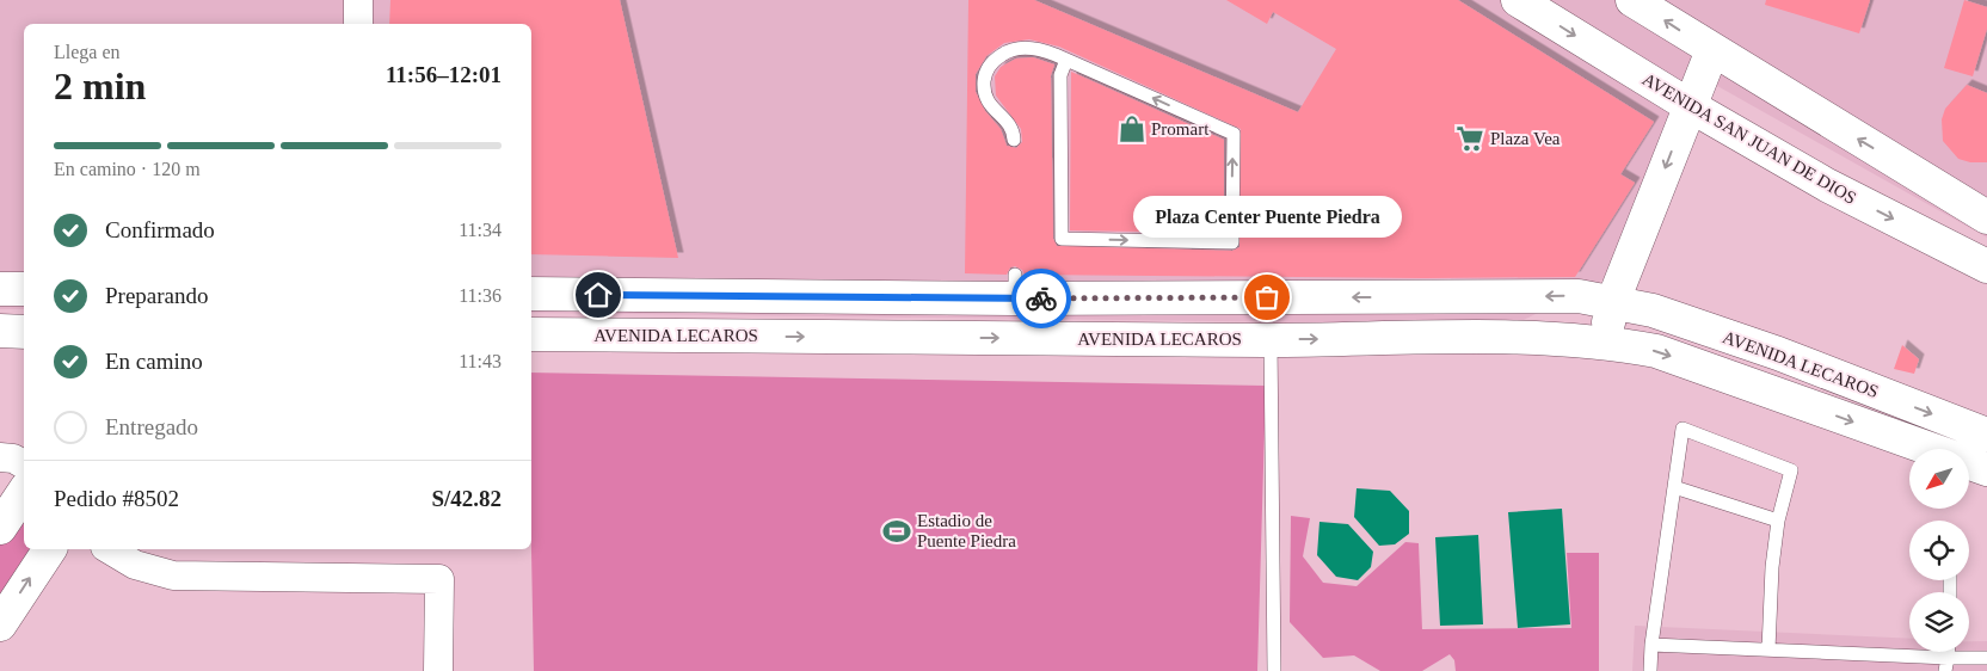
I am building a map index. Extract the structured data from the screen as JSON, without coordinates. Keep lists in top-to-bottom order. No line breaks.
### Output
{"streets":{"main road":["AVENIDA SAN JUAN DE DIOS","AVENIDA LECAROS"]},"places":{"shop":["Promart"],"supermarket":["Plaza Vea"],"other":["Plaza Center Puente Piedra"],"sports":["Estadio de Puente Piedra"]},"north":"bottom left","page":{"heading":["2 min","Llega en","11:56–12:01"],"panel":["Pedido #8502","S/42.82"],"bar":"En camino · 120 m","bubble":"Plaza Center Puente Piedra","list":[["Confirmado","11:34"],["Preparando","11:36"],["En camino","11:43"],"Entregado"]}}
